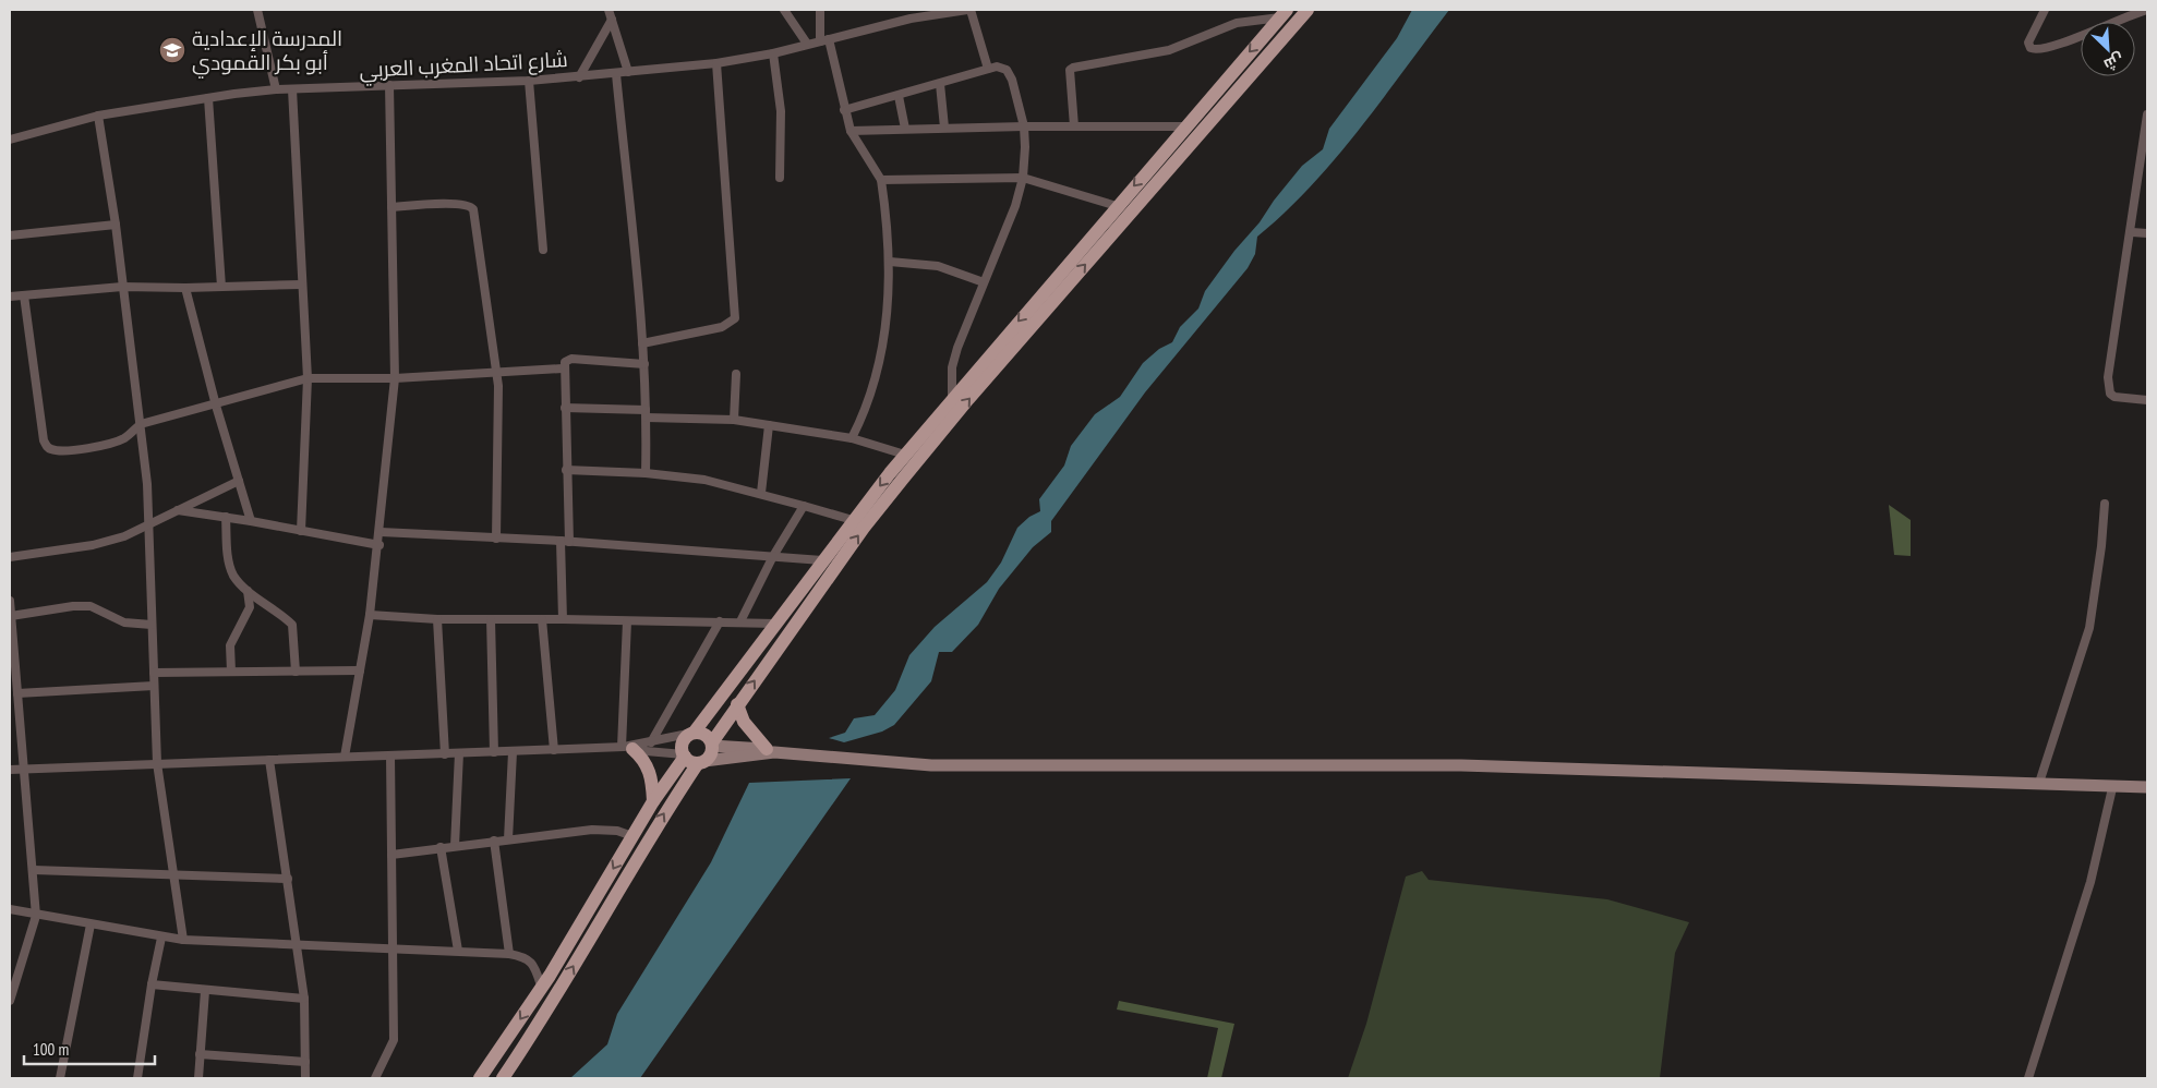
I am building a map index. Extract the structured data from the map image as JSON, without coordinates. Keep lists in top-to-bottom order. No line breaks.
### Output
{"streets":{"street":["شارع اتحاد المغرب العربي"]},"places":{"school or university":["المدرسة الإعدادية أبو بكر القمودي"]},"scale_bar":"100 m","north":"bottom right"}
